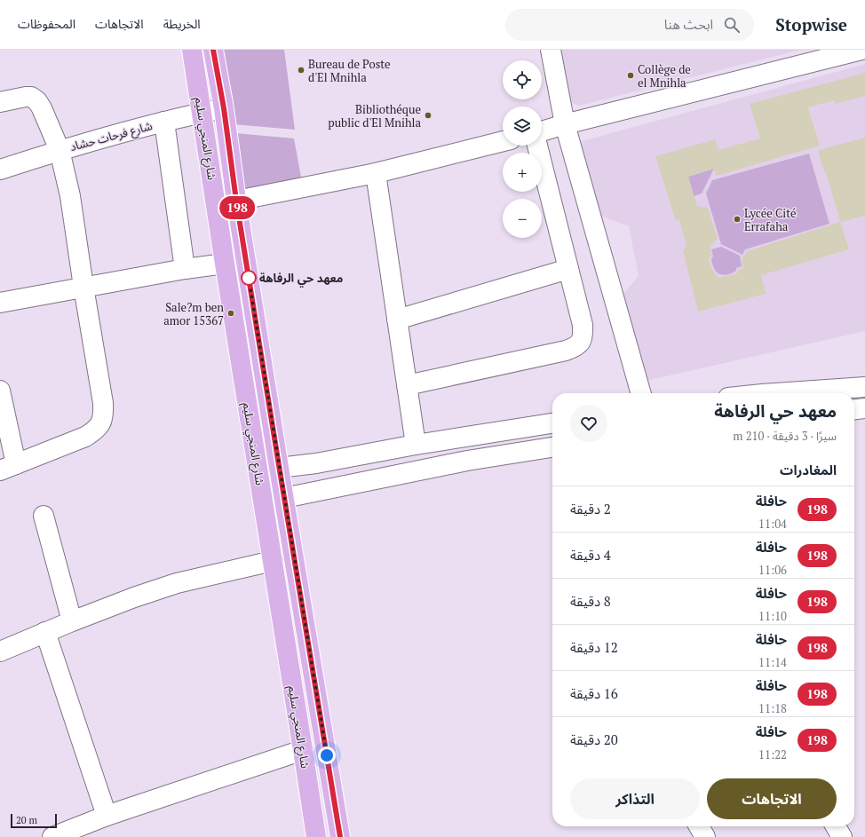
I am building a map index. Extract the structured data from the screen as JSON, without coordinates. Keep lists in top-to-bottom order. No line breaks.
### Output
{"streets":{"main road":["شارع المنجي سليم"],"street":["شارع فرحات حشاد"]},"crossings":[["شارع فرحات حشاد","شارع المنجي سليم"]],"places":["Bureau de Poste d'El Mnihla","Collège de el Mnihla","Bibliothéque public d'El Mnihla","Lycée Cité Errafaha","معهد حي الرفاهة","Sale?m ben amor 15367"],"lines":["bus line 198"],"scale_bar":"20 m","page":{"header":"Stopwise","search":"ابحث هنا","nav":["الخريطة","الاتجاهات","المحفوظات"],"on_map":"198","map_buttons":["+","−"],"heading":[["معهد حي الرفاهة","سيرًا · 3 دقيقة · 210 m"],"المغادرات"],"list":[{"mark":"198","name":"حافلة","note":"11:04","value":"2 دقيقة"},{"mark":"198","name":"حافلة","note":"11:06","value":"4 دقيقة"},{"mark":"198","name":"حافلة","note":"11:10","value":"8 دقيقة"},{"mark":"198","name":"حافلة","note":"11:14","value":"12 دقيقة"},{"mark":"198","name":"حافلة","note":"11:18","value":"16 دقيقة"},{"mark":"198","name":"حافلة","note":"11:22","value":"20 دقيقة"}],"buttons":["الاتجاهات","التذاكر"],"scale":"20 m"}}
